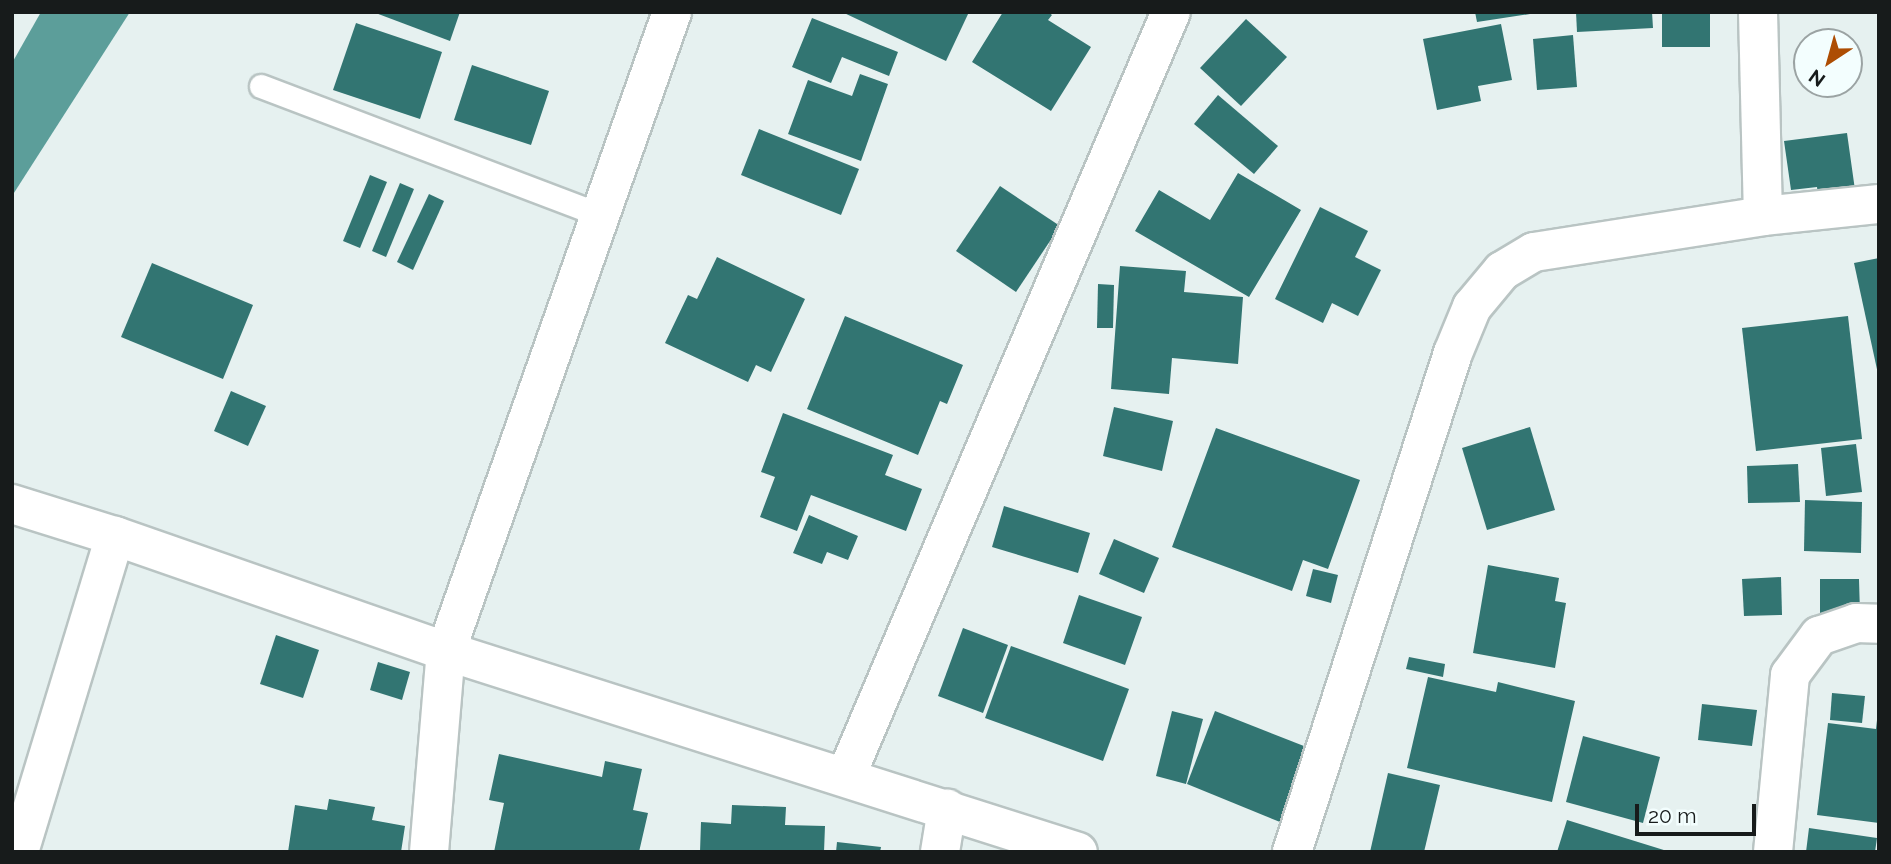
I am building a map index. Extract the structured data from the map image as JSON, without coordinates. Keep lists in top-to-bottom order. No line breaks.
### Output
{"scale_bar":"20 m","north":"bottom left"}
